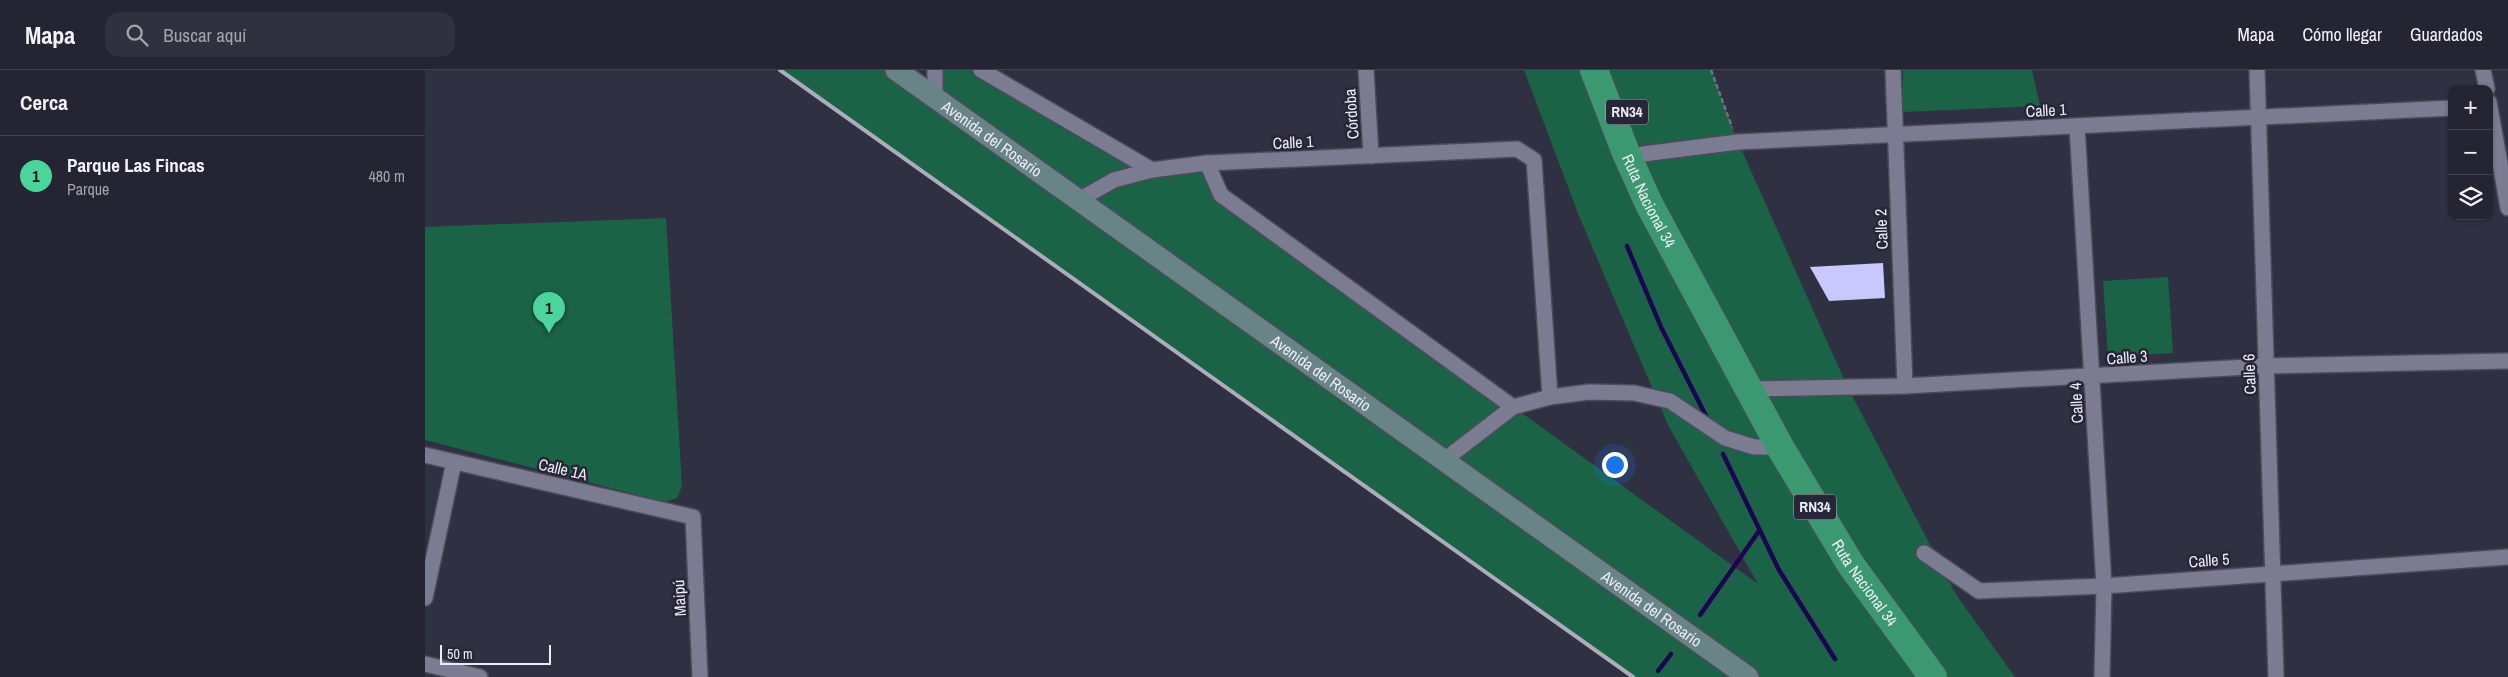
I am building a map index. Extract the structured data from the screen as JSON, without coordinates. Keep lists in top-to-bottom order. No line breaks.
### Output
{"streets":{"highway":["RN34","Ruta Nacional 34"],"main road":["Avenida del Rosario"],"street":["Calle 1","Córdoba","Calle 2","Calle 3","Calle 6","Calle 4","Calle 1A","Calle 5","Maipú"]},"crossings":[["Calle 1","Córdoba"],["Calle 1","Avenida del Rosario"],["Calle 1","Ruta Nacional 34"],["Calle 1","Calle 2"],["Calle 1","Calle 6"],["Calle 1","Calle 4"],["Ruta Nacional 34","Calle 3"],["Calle 2","Calle 3"],["Calle 3","Calle 6"],["Calle 3","Calle 4"],["Calle 6","Calle 5"],["Calle 4","Calle 5"],["Calle 1A","Maipú"]],"scale_bar":"50 m","page":{"header":"Mapa","search":"Buscar aquí","nav":["Mapa","Cómo llegar","Guardados"],"heading":"Cerca","map_buttons":["+","−"],"list":[{"mark":"1","name":"Parque Las Fincas","note":"Parque","value":"480 m"}],"pins":"1","scale":"50 m"}}
